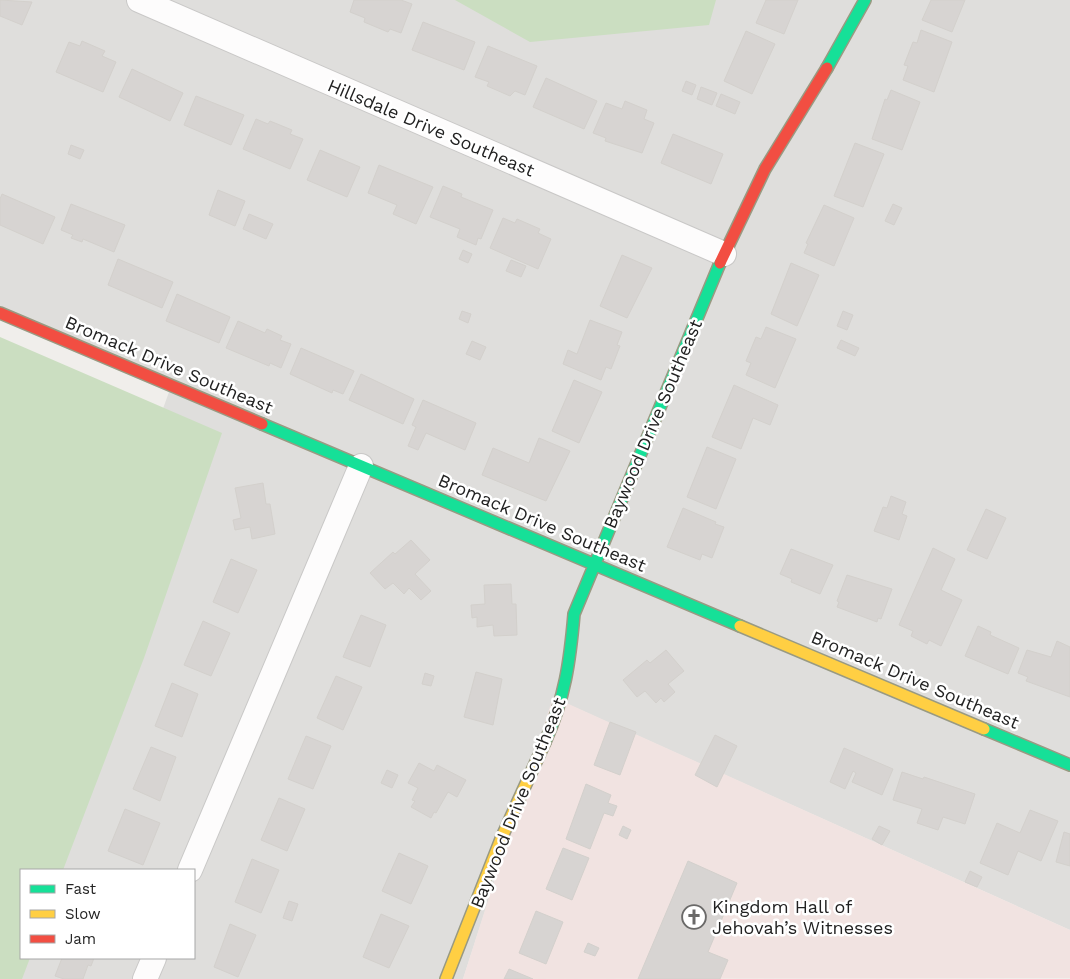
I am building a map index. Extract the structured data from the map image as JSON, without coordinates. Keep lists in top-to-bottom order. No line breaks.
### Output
{"streets":{"street":["Hillsdale Drive Southeast","Bromack Drive Southeast","Baywood Drive Southeast"]},"crossings":[["Hillsdale Drive Southeast","Baywood Drive Southeast"],["Bromack Drive Southeast","Baywood Drive Southeast"]],"places":{"church":["Kingdom Hall of Jehovah’s Witnesses"]},"legend":["Fast","Slow","Jam"]}
